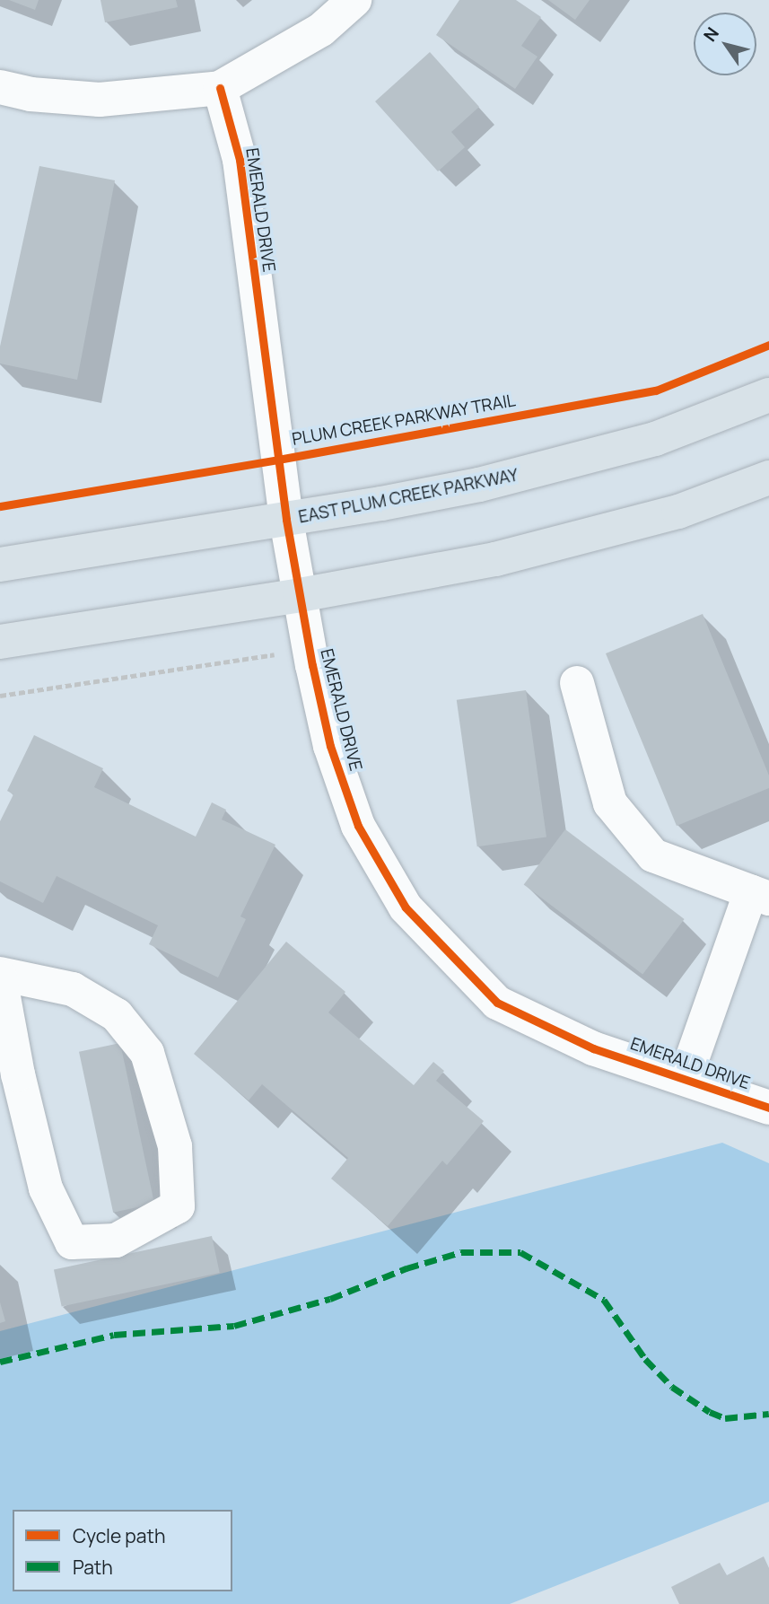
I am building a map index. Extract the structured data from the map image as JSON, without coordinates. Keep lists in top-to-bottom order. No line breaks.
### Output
{"streets":{"main road":["EAST PLUM CREEK PARKWAY"],"street":["EMERALD DRIVE"],"cycle path":["PLUM CREEK PARKWAY TRAIL"]},"crossings":[["EMERALD DRIVE","EAST PLUM CREEK PARKWAY"]],"legend":["Cycle path","Path"],"north":"top left"}
